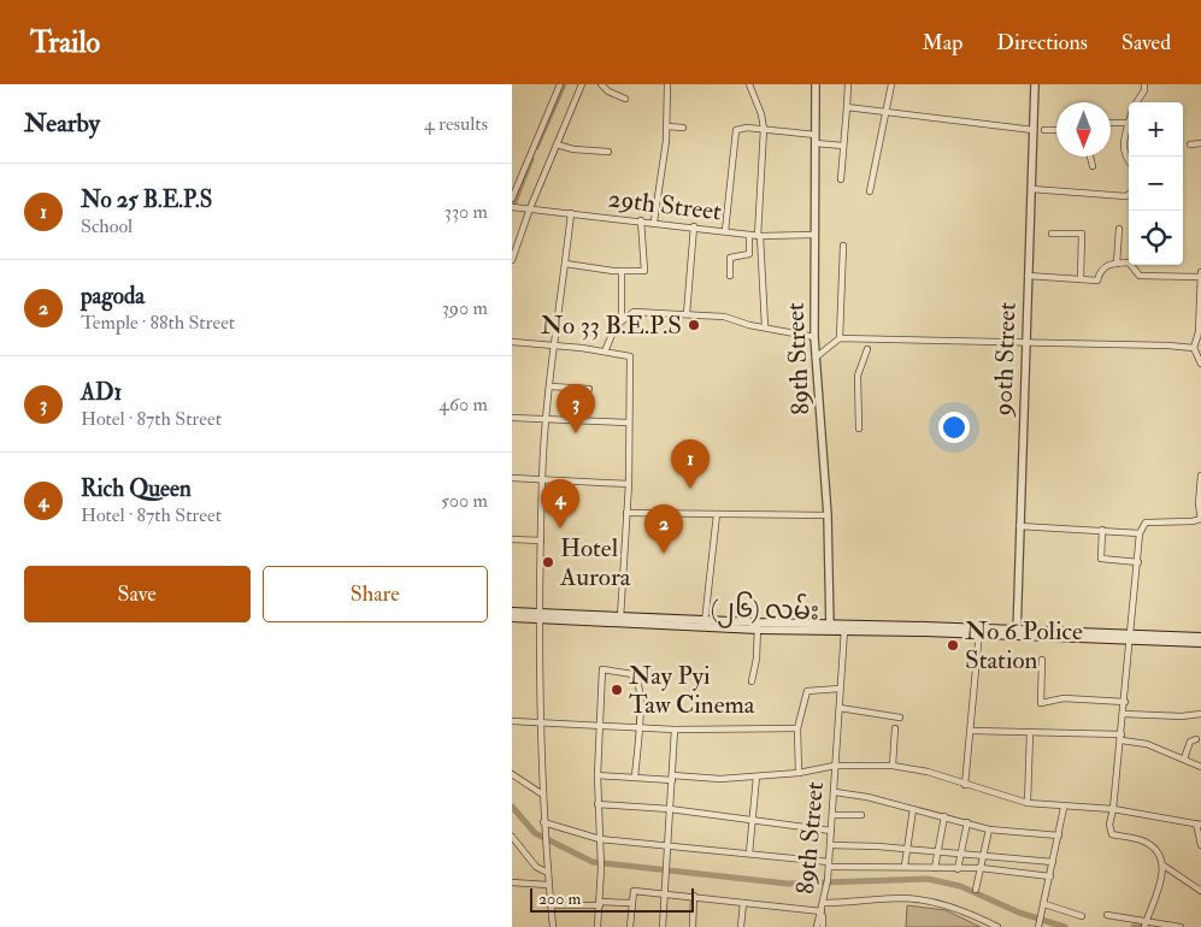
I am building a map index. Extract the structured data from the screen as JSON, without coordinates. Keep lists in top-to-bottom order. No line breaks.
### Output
{"streets":{"main road":["(၂၆) လမ်း"],"street":["29th Street","89th Street","90th Street"]},"crossings":[["29th Street","89th Street"],["89th Street","(၂၆) လမ်း"],["90th Street","(၂၆) လမ်း"]],"places":["No 33 B.E.P.S","Hotel Aurora","No 6 Police Station","Nay Pyi Taw Cinema"],"scale_bar":"200 m","north":"bottom","page":{"header":"Trailo","nav":["Map","Directions","Saved"],"heading":["Nearby","4 results"],"map_buttons":["+","−"],"list":[{"mark":"1","name":"No 25 B.E.P.S","note":"School","value":"330 m"},{"mark":"2","name":"pagoda","note":"Temple · 88th Street","value":"390 m"},{"mark":"3","name":"AD1","note":"Hotel · 87th Street","value":"460 m"},{"mark":"4","name":"Rich Queen","note":"Hotel · 87th Street","value":"500 m"}],"pins":["3","1","4","2"],"buttons":["Save","Share"],"scale":"200 m"}}
